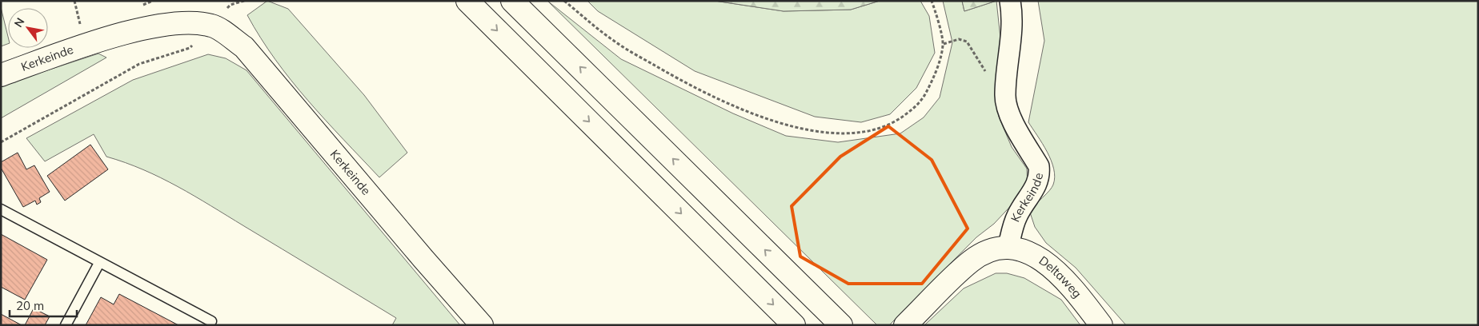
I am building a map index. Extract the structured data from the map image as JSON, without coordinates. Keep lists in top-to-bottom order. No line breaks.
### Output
{"streets":{"main road":["Kerkeinde","Deltaweg"]},"crossings":[["Kerkeinde","Deltaweg"]],"scale_bar":"20 m","north":"top left"}
